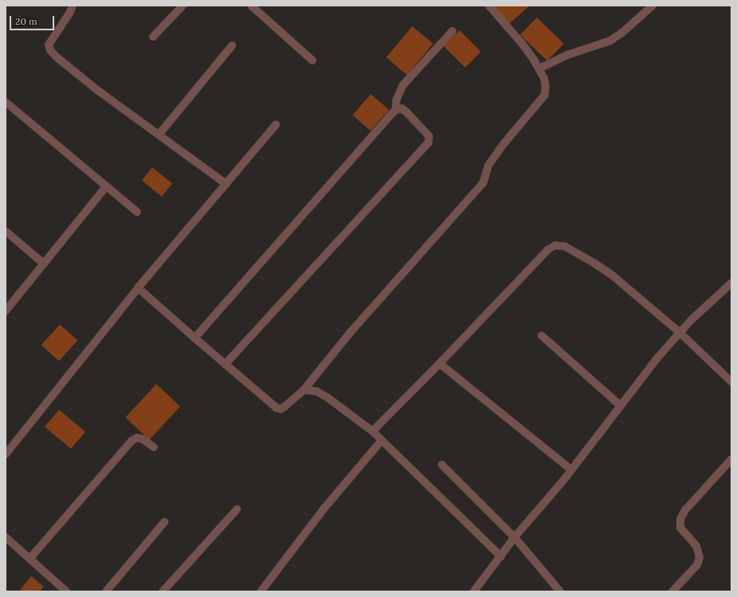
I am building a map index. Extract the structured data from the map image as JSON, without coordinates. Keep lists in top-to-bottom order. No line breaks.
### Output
{"scale_bar":"20 m"}
